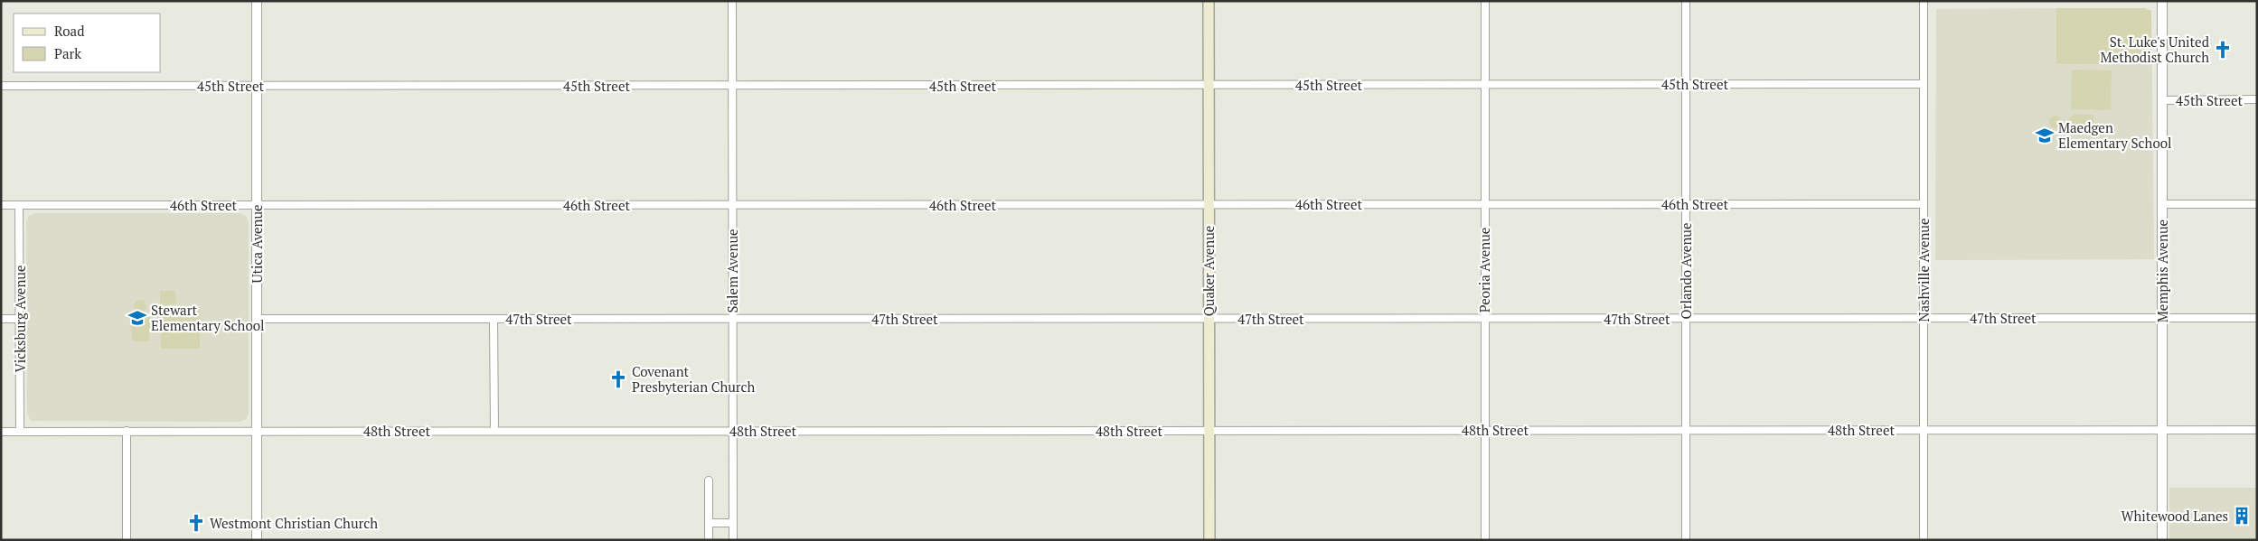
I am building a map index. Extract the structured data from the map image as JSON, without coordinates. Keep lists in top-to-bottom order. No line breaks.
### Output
{"streets":{"main road":["Quaker Avenue"],"street":["45th Street","46th Street","Utica Avenue","Peoria Avenue","Nashville Avenue","Salem Avenue","Orlando Avenue","Memphis Avenue","47th Street","Vicksburg Avenue","48th Street"]},"crossings":[["45th Street","Utica Avenue"],["45th Street","Peoria Avenue"],["45th Street","Nashville Avenue"],["45th Street","Salem Avenue"],["45th Street","Quaker Avenue"],["45th Street","Orlando Avenue"],["45th Street","Memphis Avenue"],["46th Street","Utica Avenue"],["46th Street","Peoria Avenue"],["46th Street","Nashville Avenue"],["46th Street","Salem Avenue"],["46th Street","Quaker Avenue"],["46th Street","Orlando Avenue"],["46th Street","Vicksburg Avenue"],["Utica Avenue","47th Street"],["Utica Avenue","48th Street"],["Peoria Avenue","47th Street"],["Peoria Avenue","48th Street"],["Nashville Avenue","47th Street"],["Nashville Avenue","48th Street"],["Salem Avenue","47th Street"],["Salem Avenue","48th Street"],["Quaker Avenue","47th Street"],["Quaker Avenue","48th Street"],["Orlando Avenue","47th Street"],["Orlando Avenue","48th Street"],["Memphis Avenue","47th Street"],["Memphis Avenue","48th Street"],["Vicksburg Avenue","48th Street"]],"places":{"church":["St. Luke's United Methodist Church","Covenant Presbyterian Church","Westmont Christian Church"],"school or university":["Maedgen Elementary School","Stewart Elementary School"],"building":["Whitewood Lanes"]},"legend":["Road","Park"]}
